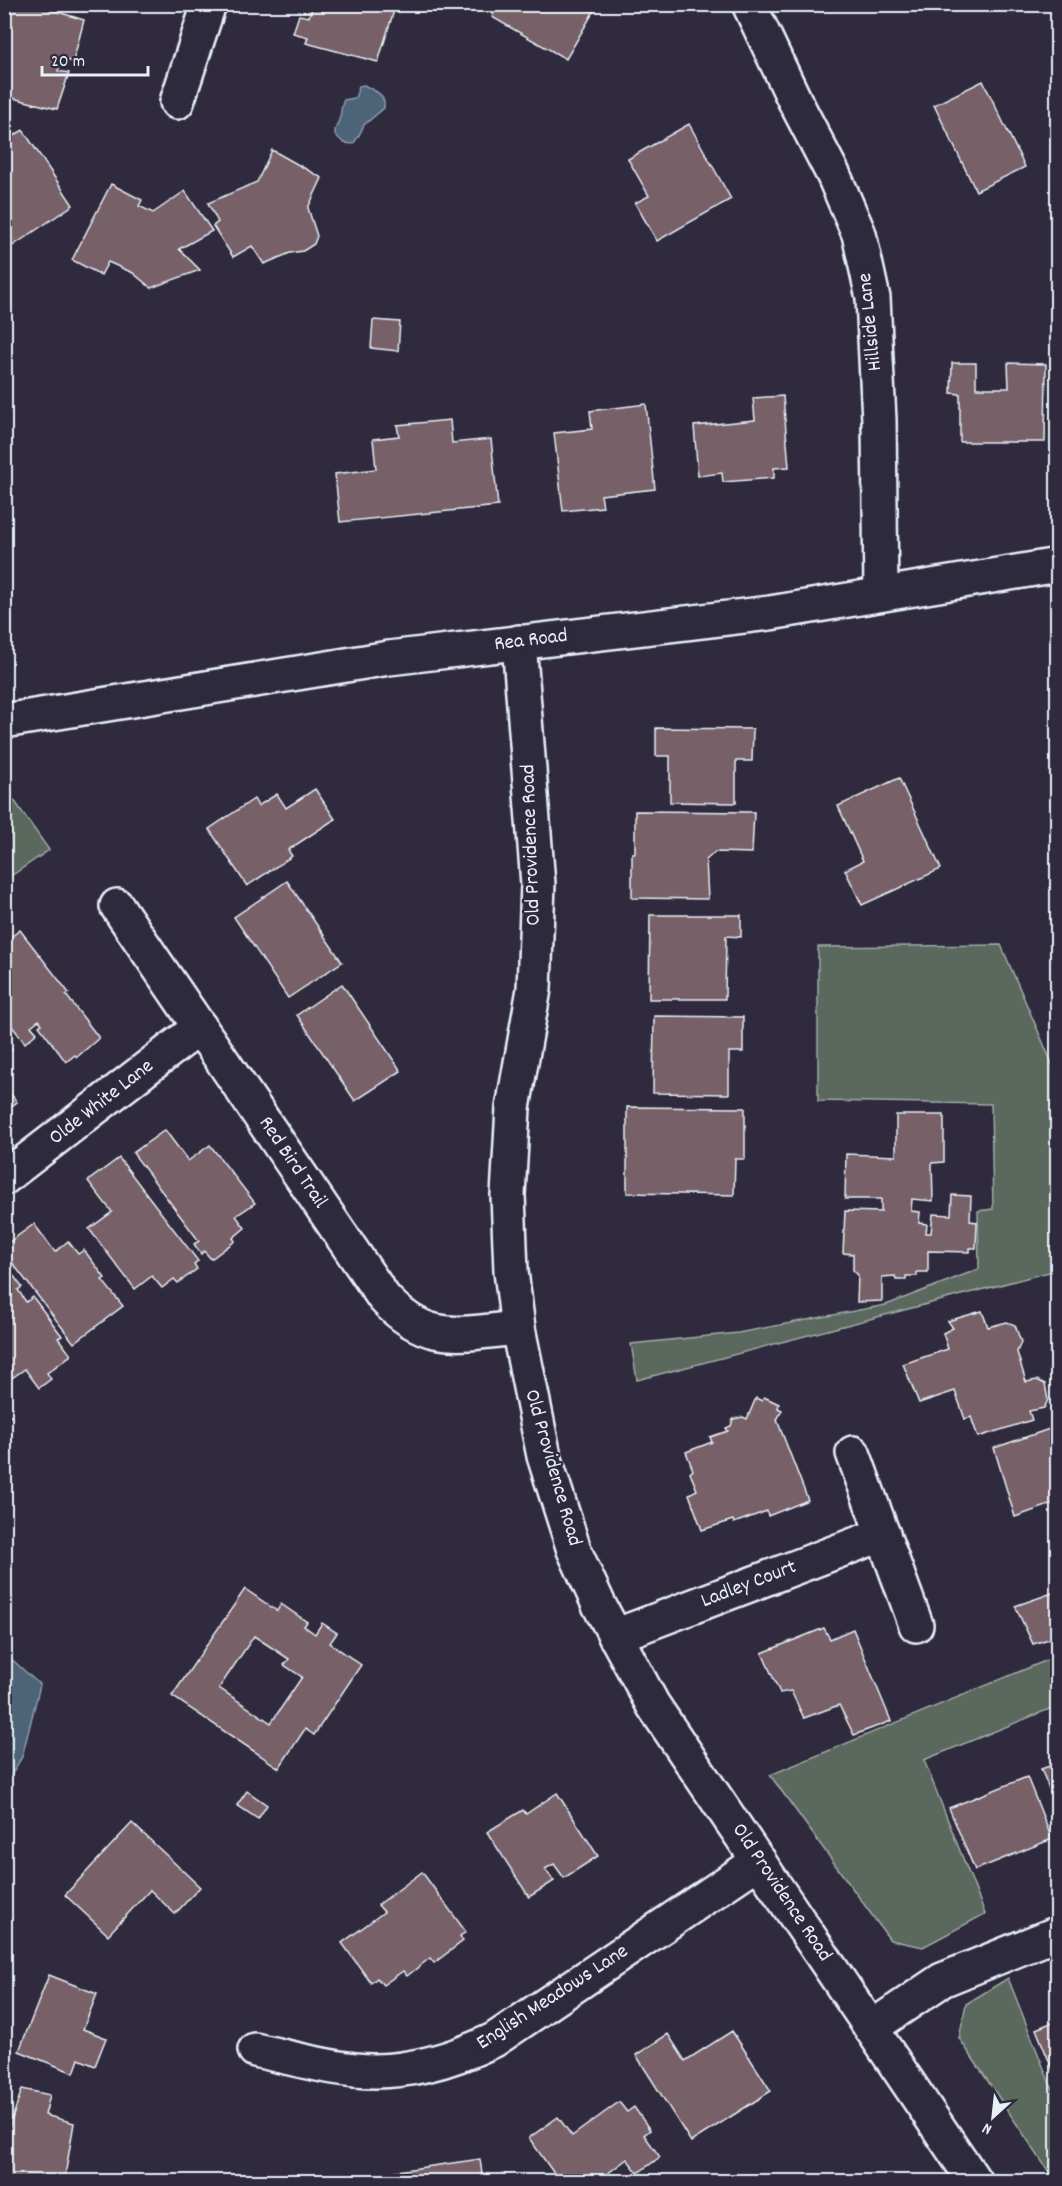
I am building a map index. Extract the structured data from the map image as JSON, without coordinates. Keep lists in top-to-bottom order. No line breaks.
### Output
{"streets":{"street":["Hillside Lane","Rea Road","Old Providence Road","Olde White Lane","Red Bird Trail","Ladley Court","English Meadows Lane"]},"crossings":[["Hillside Lane","Rea Road"],["Rea Road","Old Providence Road"],["Old Providence Road","Red Bird Trail"],["Old Providence Road","Ladley Court"],["Old Providence Road","English Meadows Lane"],["Olde White Lane","Red Bird Trail"]],"scale_bar":"20 m","north":"bottom left"}
